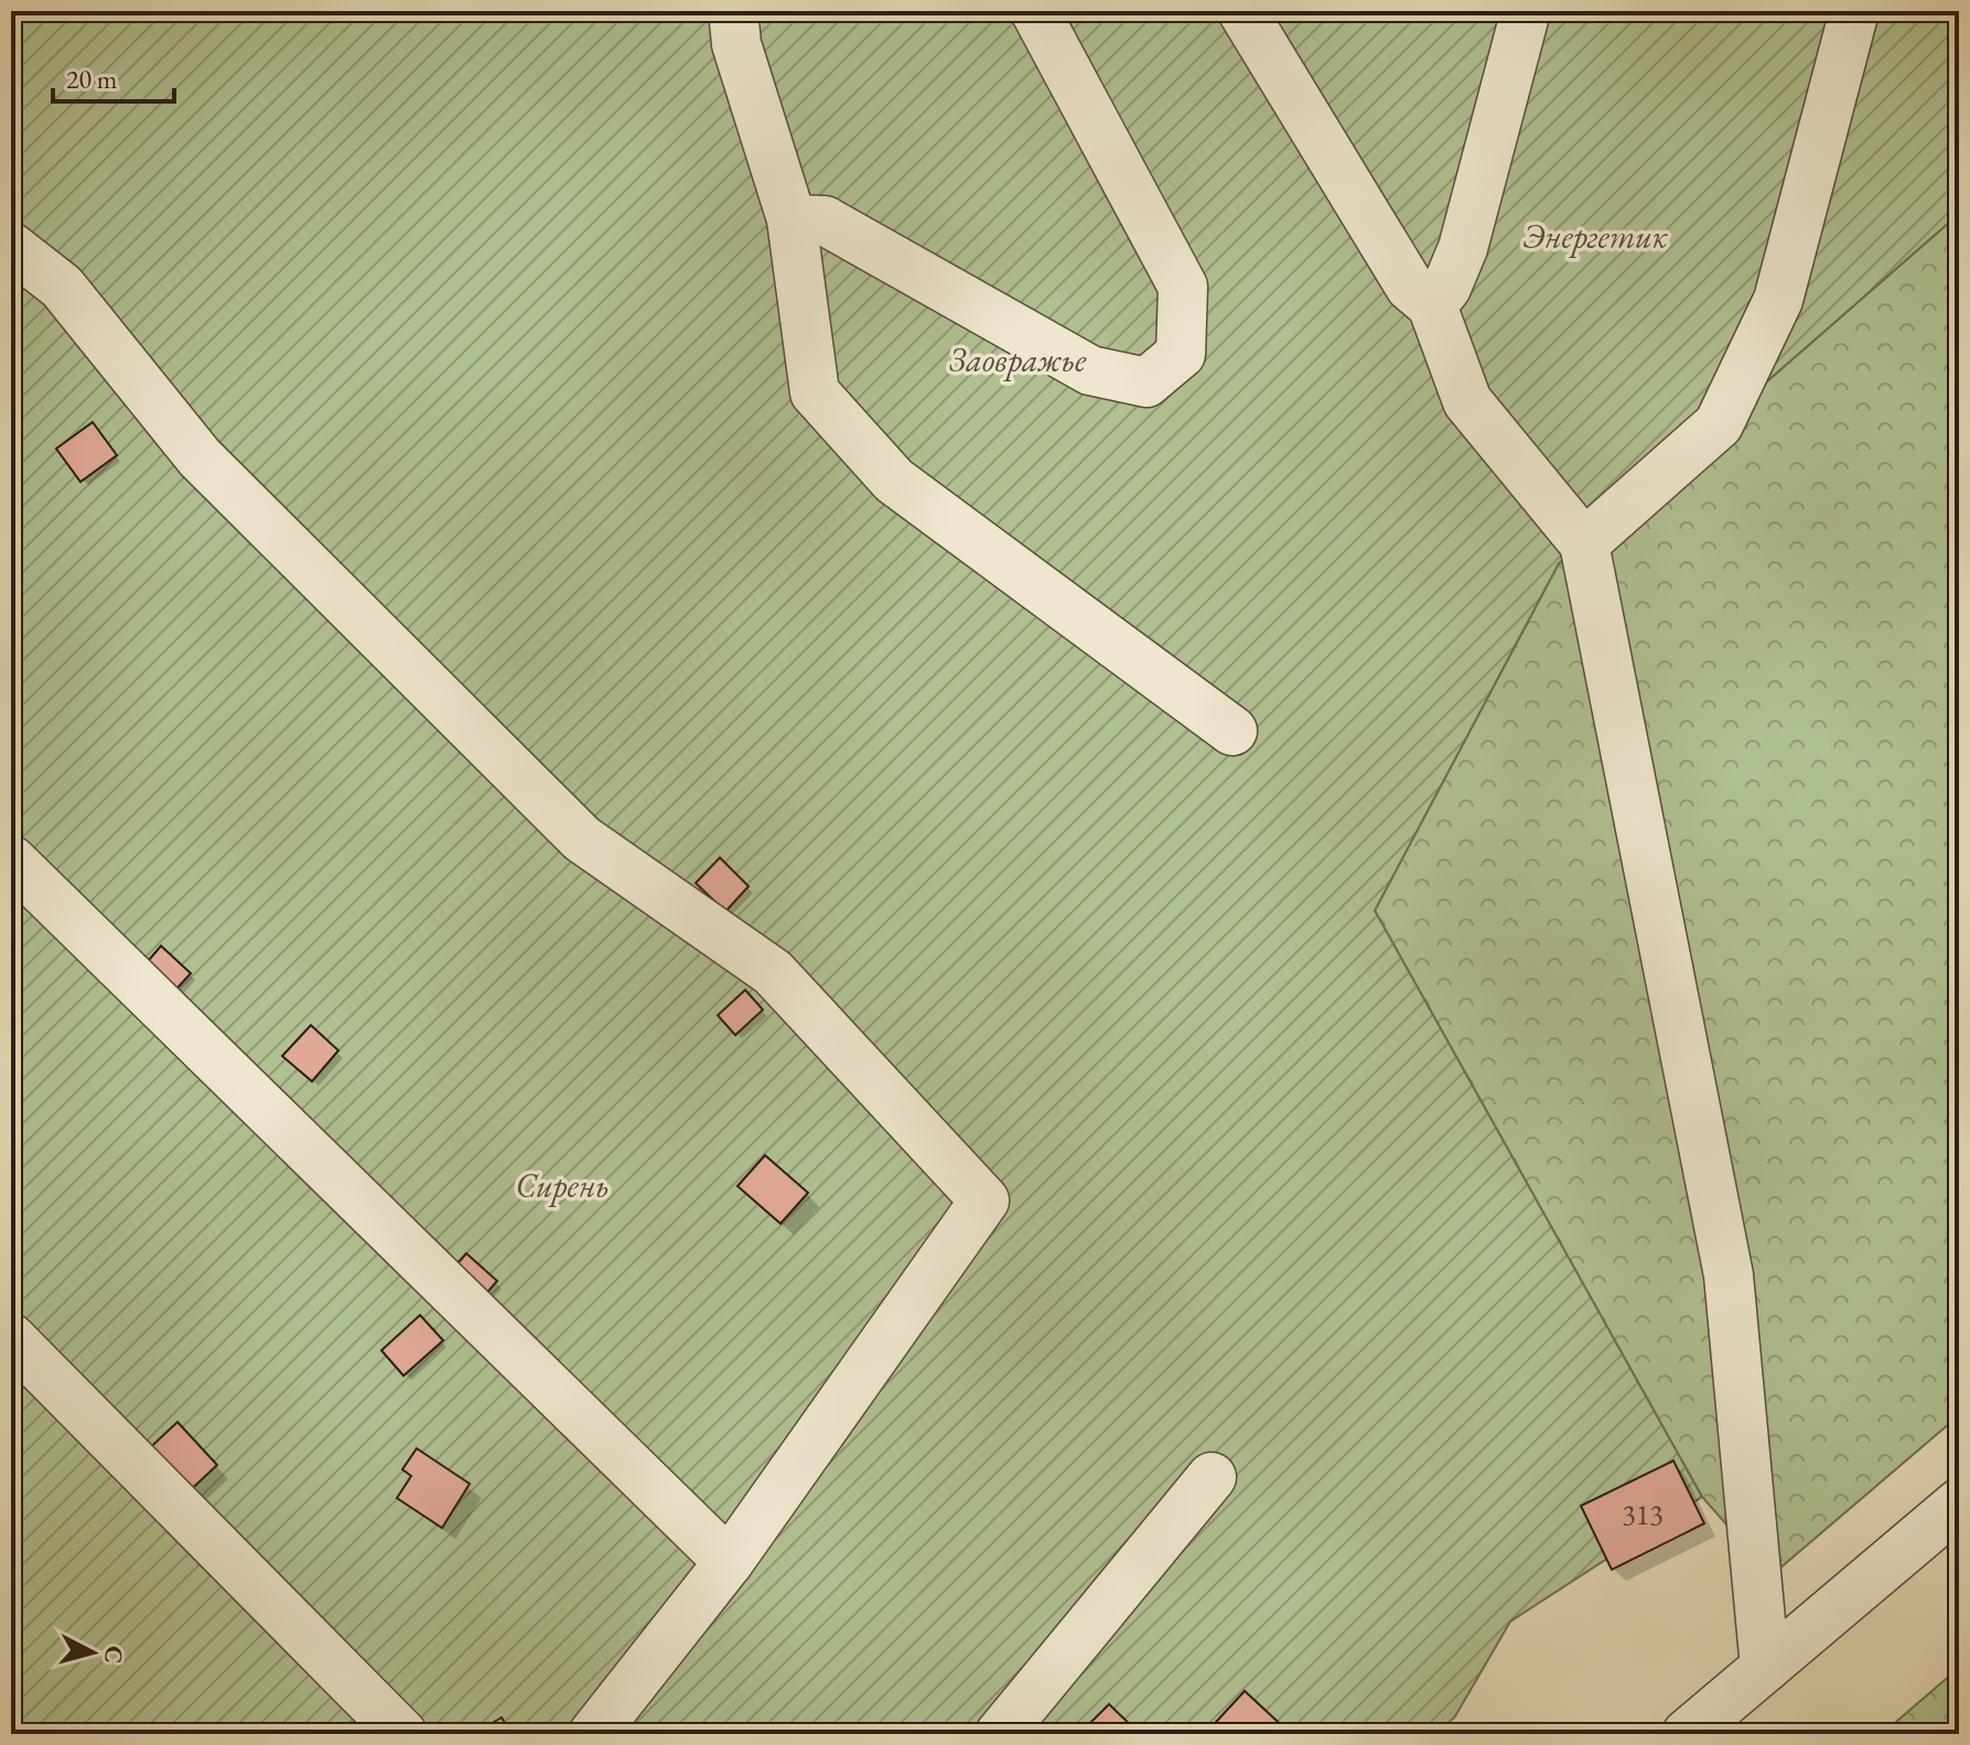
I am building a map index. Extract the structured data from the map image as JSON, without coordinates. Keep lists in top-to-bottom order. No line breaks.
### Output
{"parks":["Энергетик","Заовражье","Сирень"],"house_numbers":["313"],"scale_bar":"20 m","north":"right"}
